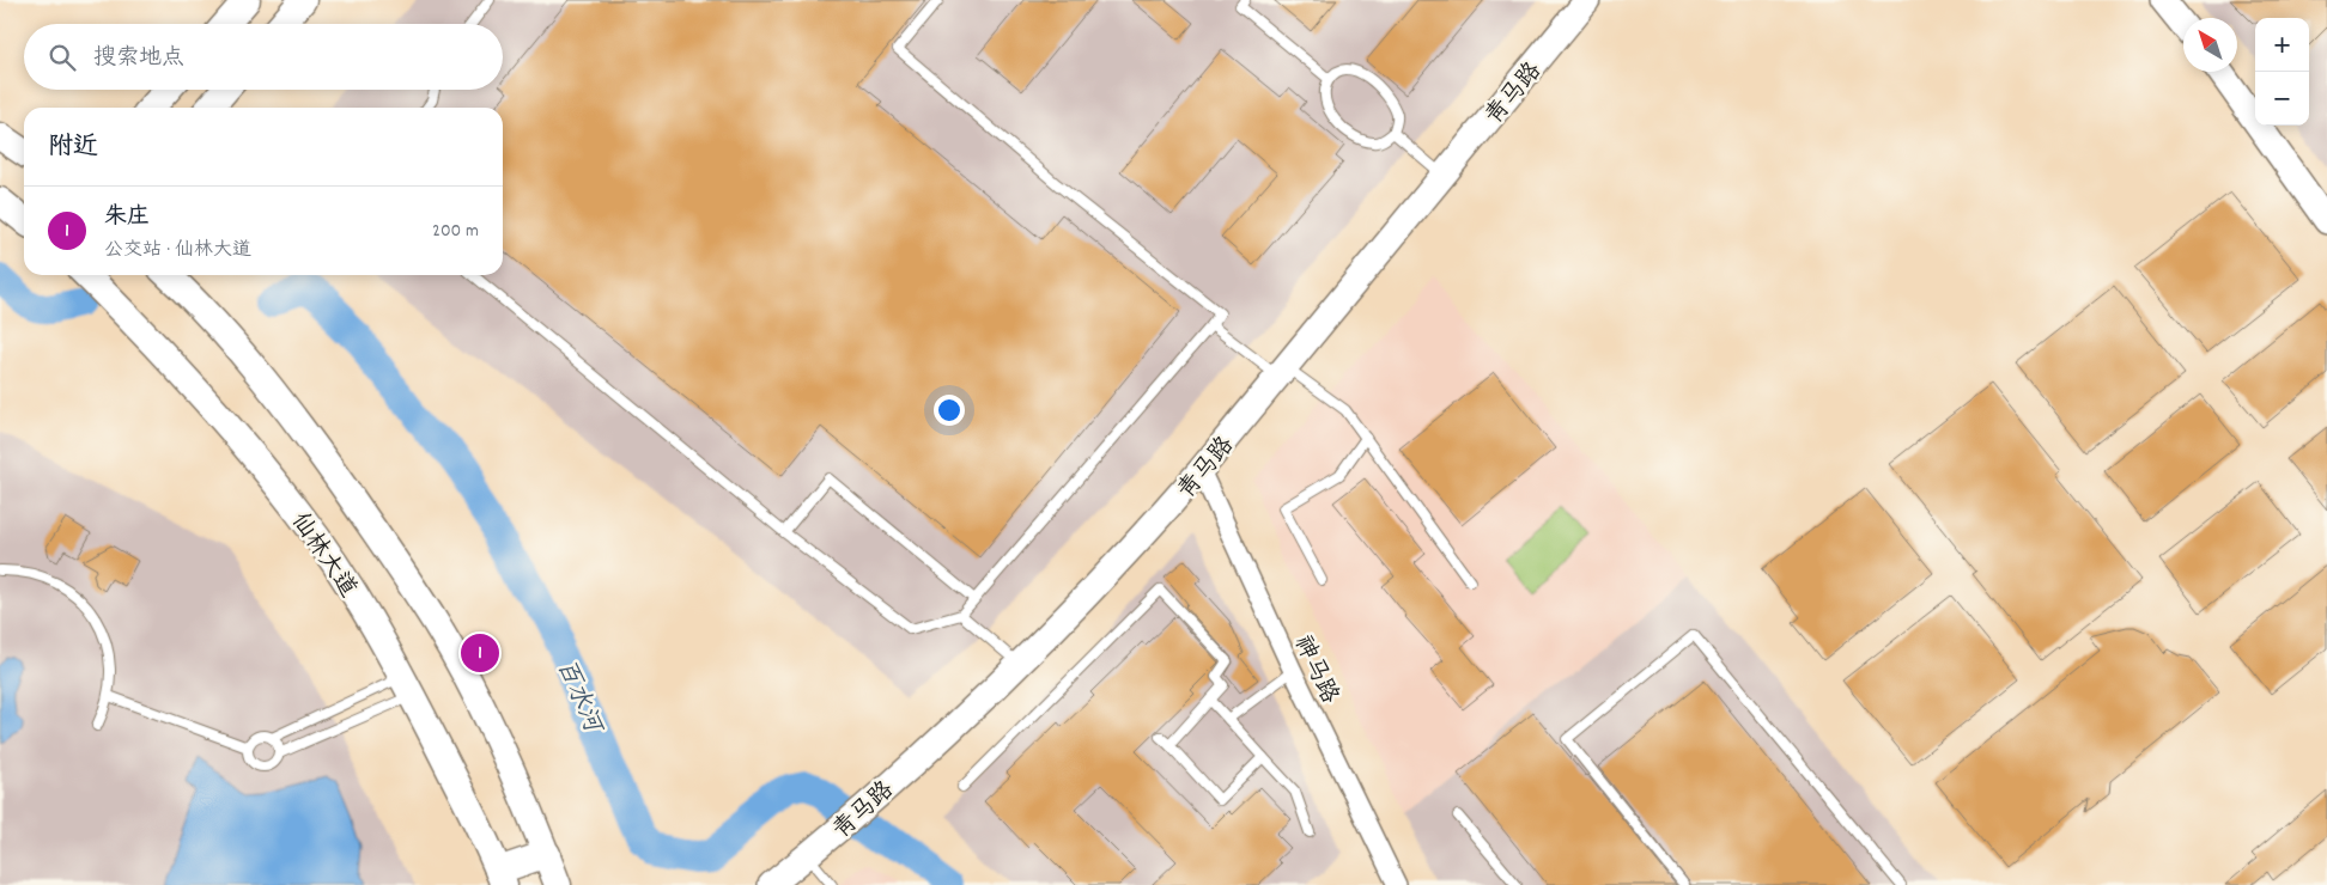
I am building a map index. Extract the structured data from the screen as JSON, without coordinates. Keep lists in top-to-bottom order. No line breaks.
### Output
{"streets":{"main road":["仙林大道"],"street":["青马路","神马路"]},"crossings":[["青马路","神马路"]],"water":["百水河"],"north":"top left","page":{"map_buttons":["+","−"],"search":"搜索地点","heading":"附近","list":[{"mark":"1","name":"朱庄","note":"公交站 · 仙林大道","value":"200 m"}],"pins":"1"}}
